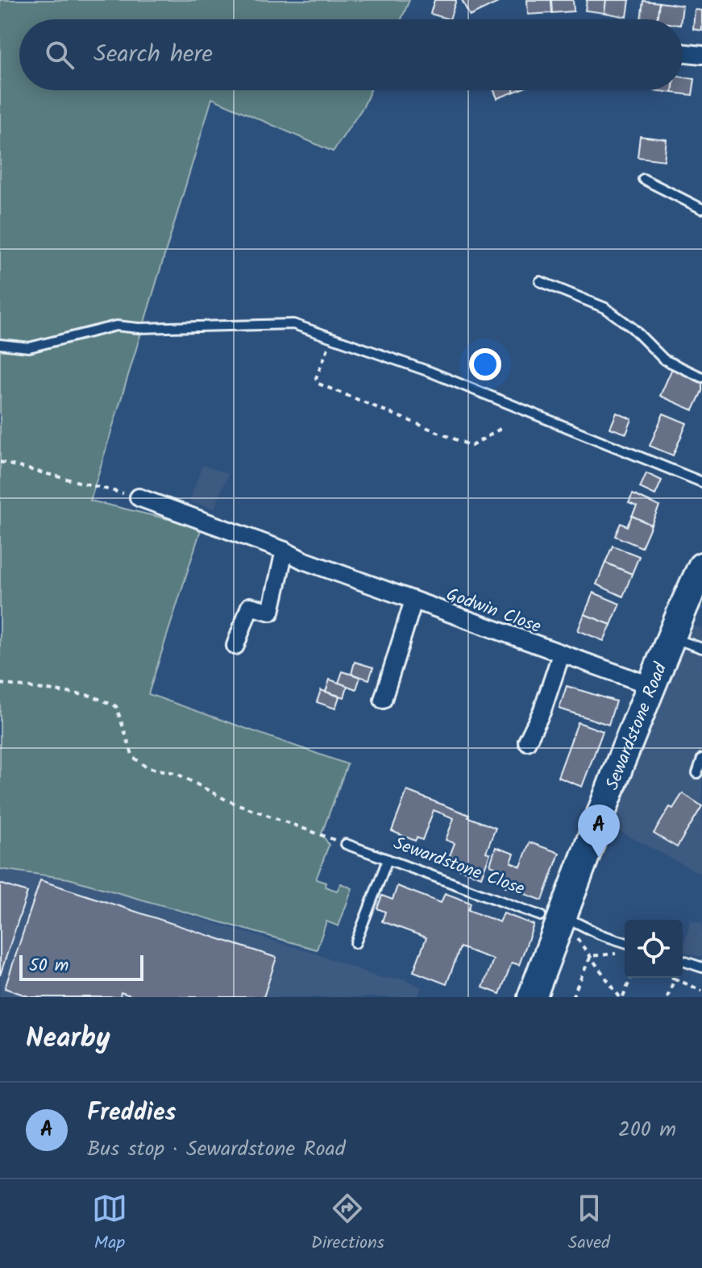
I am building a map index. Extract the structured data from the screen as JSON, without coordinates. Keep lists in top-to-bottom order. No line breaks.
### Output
{"streets":{"main road":["Sewardstone Road"],"street":["Godwin Close"],"lane":["Sewardstone Close"]},"crossings":[["Godwin Close","Sewardstone Road"],["Sewardstone Road","Sewardstone Close"]],"scale_bar":"50 m","page":{"search":"Search here","pins":"A","scale":"50 m","heading":"Nearby","list":[{"mark":"A","name":"Freddies","note":"Bus stop · Sewardstone Road","value":"200 m"}],"nav":["Map","Directions","Saved"]}}
